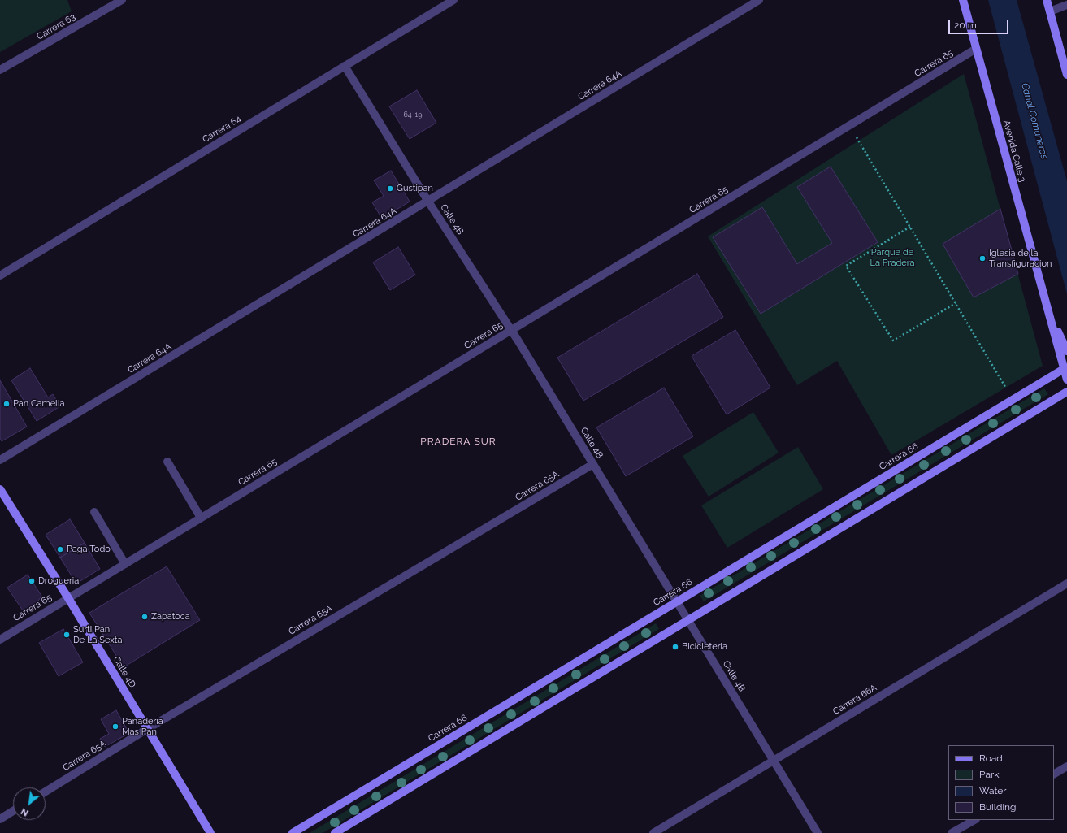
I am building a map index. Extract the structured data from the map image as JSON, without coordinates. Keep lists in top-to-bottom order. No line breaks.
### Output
{"streets":{"street":["Carrera 63","Carrera 65","Carrera 64A","Carrera 64","Avenida Calle 3","Calle 4B","Carrera 66","Carrera 65A","Calle 4D","Carrera 66A"]},"crossings":[["Carrera 65","Avenida Calle 3"],["Carrera 65","Calle 4B"],["Carrera 65","Calle 4D"],["Carrera 64A","Calle 4B"],["Carrera 64","Calle 4B"],["Avenida Calle 3","Carrera 66"],["Calle 4B","Carrera 66"],["Calle 4B","Carrera 65A"],["Calle 4B","Carrera 66A"],["Carrera 65A","Calle 4D"]],"districts":["PRADERA SUR"],"water":["Canal Comuneros"],"parks":["Parque de La Pradera"],"places":["Gustipan","Iglesia de la Transfiguracion","Pan Camelia","Paga Todo","Drogueria","Zapatoca","Surti Pan De La Sexta","Bicicleteria","Panadería Mas Pan"],"house_numbers":["64-19"],"legend":["Road","Park","Water","Building"],"scale_bar":"20 m","north":"bottom left"}
